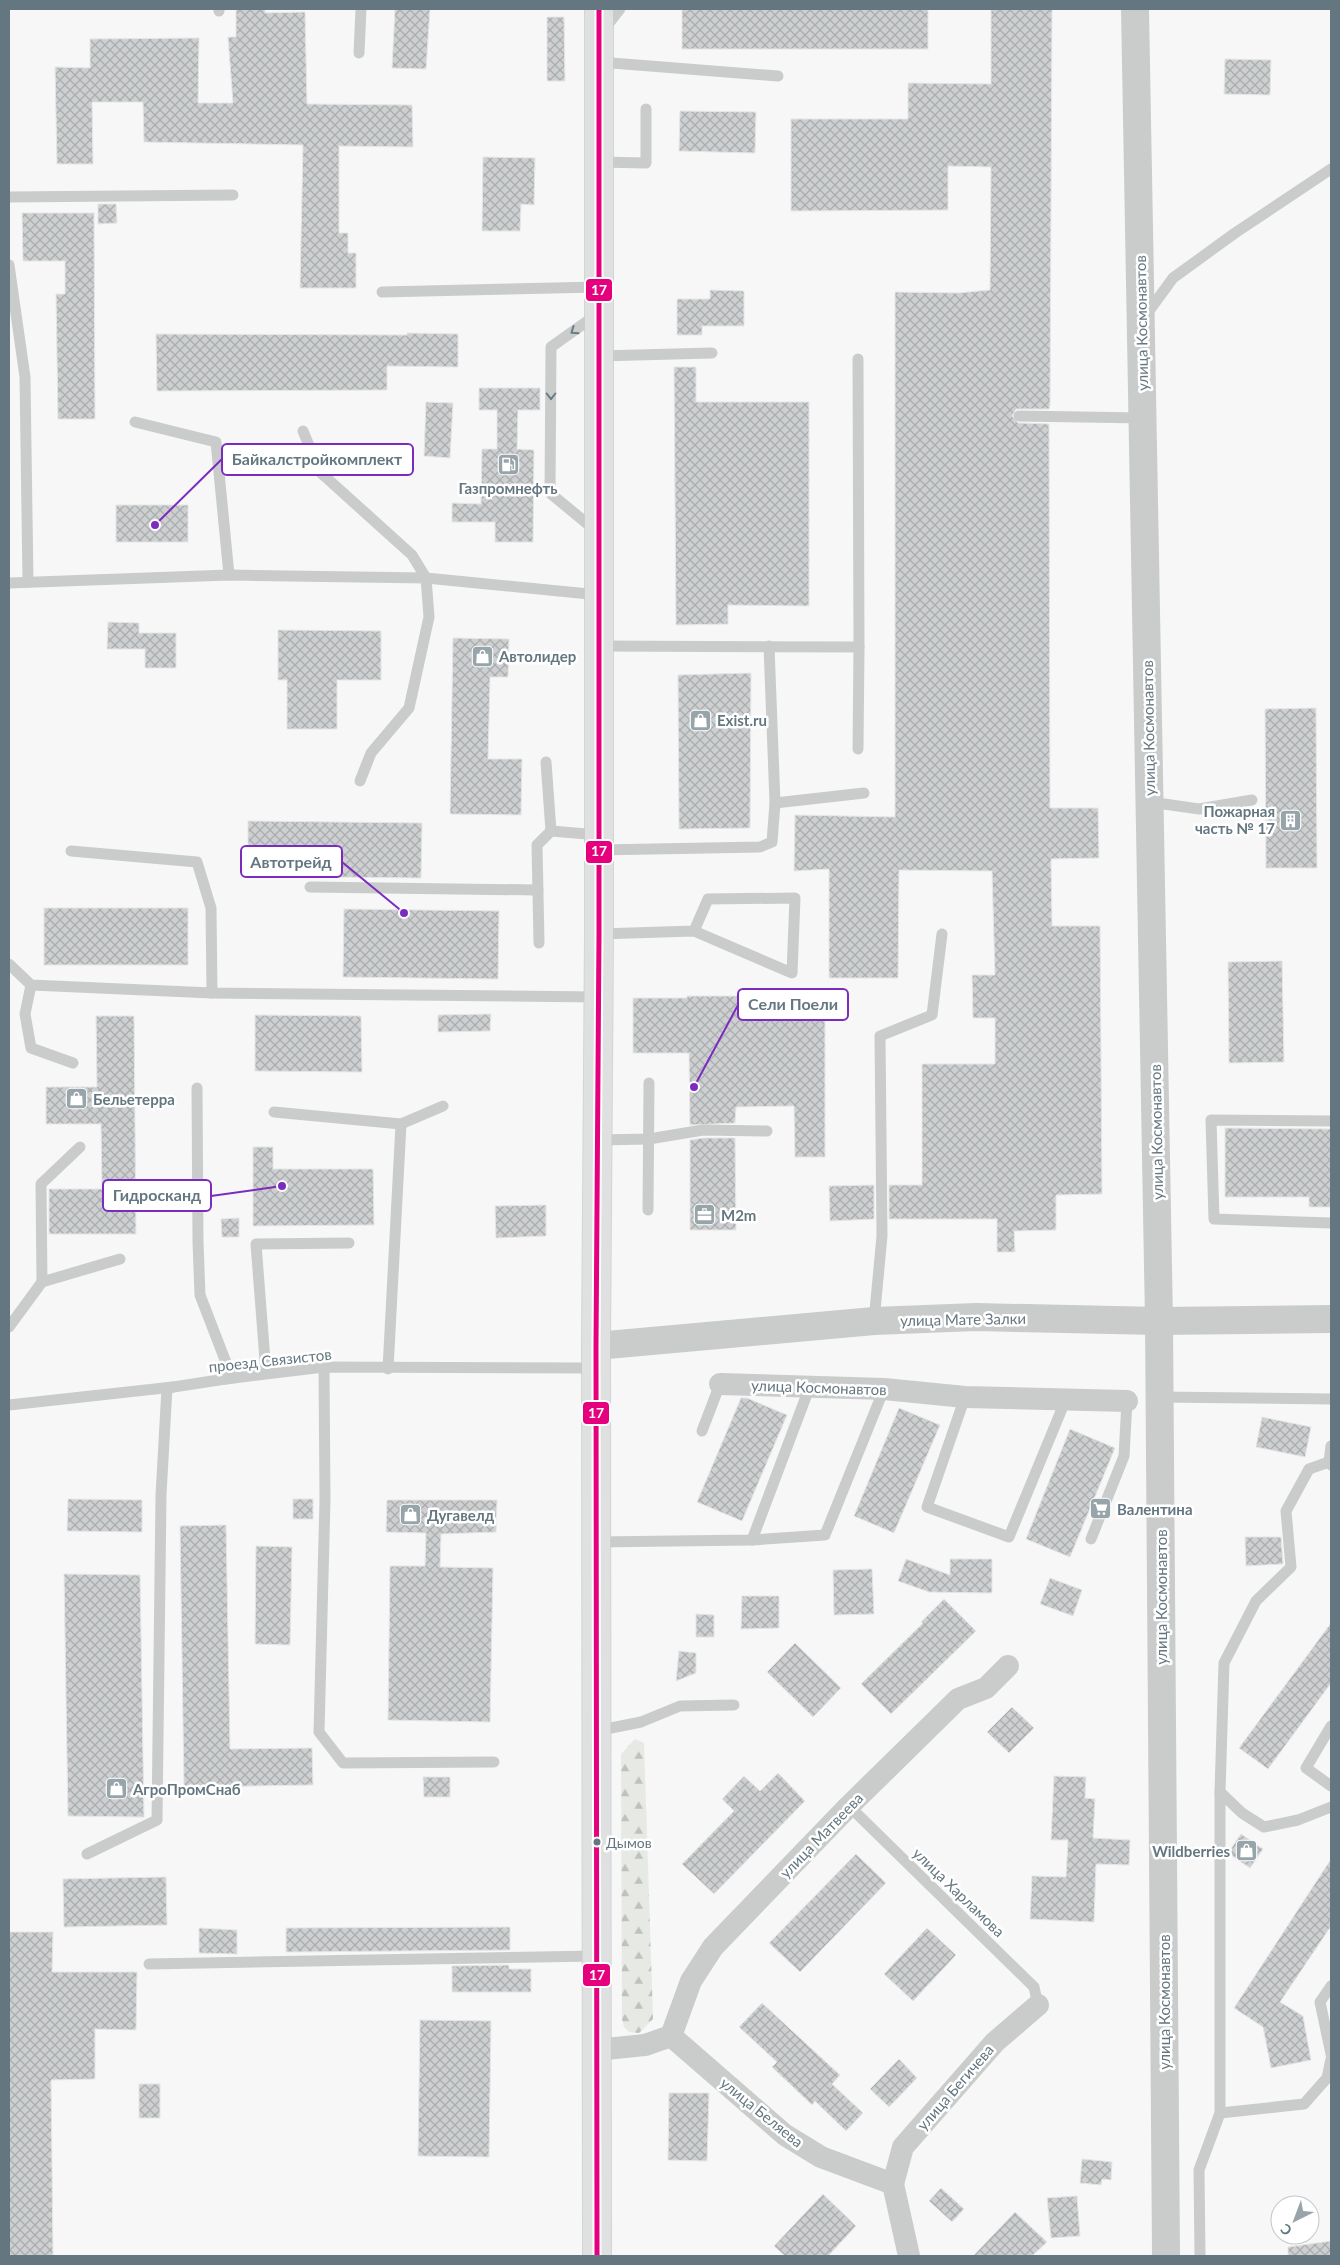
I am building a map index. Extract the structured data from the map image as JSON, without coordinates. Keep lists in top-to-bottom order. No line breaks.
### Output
{"streets":{"street":["улица Космонавтов","улица Мате Залки","улица Матвеева","улица Бегичева","улица Беляева"],"lane":["проезд Связистов","улица Харламова"]},"crossings":[["улица Космонавтов","улица Мате Залки"],["улица Мате Залки","проезд Связистов"],["улица Матвеева","улица Харламова"],["улица Матвеева","улица Беляева"],["улица Харламова","улица Бегичева"],["улица Бегичева","улица Беляева"]],"places":{"fuel station":["Газпромнефть"],"other":["Байкалстройкомплект","Автотрейд","Сели Поели","Гидросканд","Дымов"],"shop":["Автолидер","Exist.ru","Бельетерра","Дугавелд","АгроПромСнаб","Wildberries"],"building":["Пожарная часть № 17"],"office":["М2m"],"supermarket":["Валентина"]},"lines":["transit line 17"],"north":"bottom left"}
